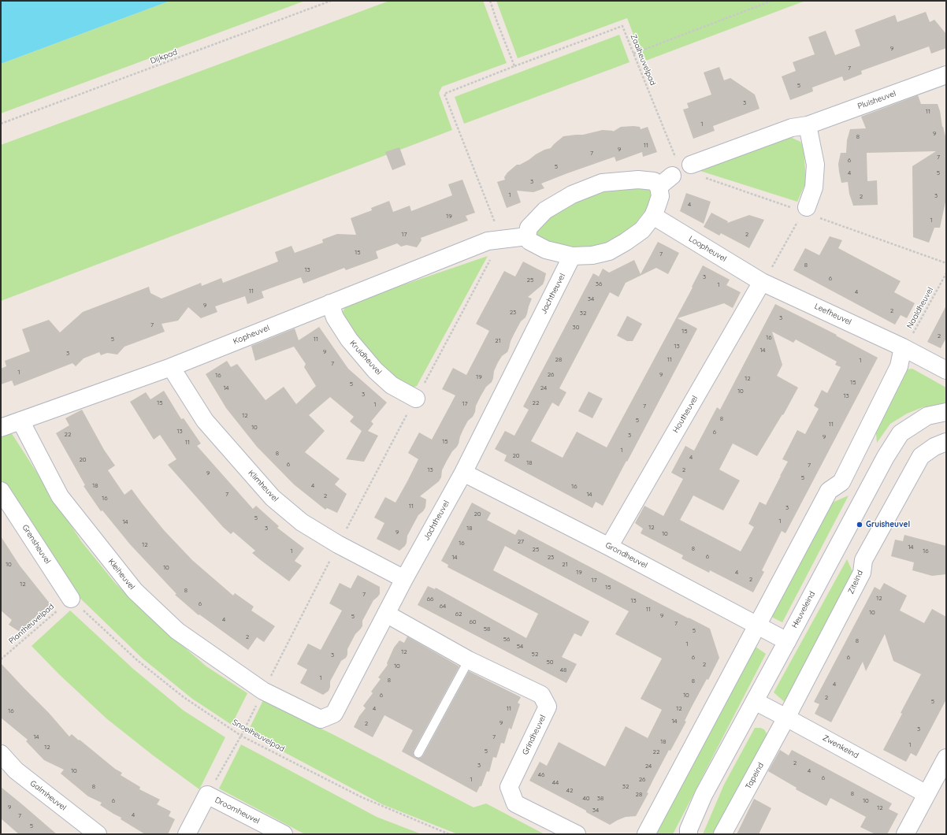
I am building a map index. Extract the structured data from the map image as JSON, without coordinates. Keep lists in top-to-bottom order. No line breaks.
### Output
{"streets":{"street":["Pluisheuvel","Loopheuvel","Jachtheuvel","Leefheuvel","Kopheuvel","Kruidheuvel","Houtheuvel","Klimheuvel","Grensheuvel","Grondheuvel","Kleiheuvel","Ziteind","Heuveleind","Grindheuvel","Zwenkeind","Tapeind","Galmheuvel","Droomheuvel"],"path":["Dijkpad","Zaaiheuvelpad","Naaldheuvel","Plantheuvelpad","Snoeiheuvelpad"]},"crossings":[["Zaaiheuvelpad","Pluisheuvel"],["Loopheuvel","Leefheuvel"],["Loopheuvel","Houtheuvel"],["Jachtheuvel","Klimheuvel"],["Jachtheuvel","Grondheuvel"],["Jachtheuvel","Kleiheuvel"],["Jachtheuvel","Grindheuvel"],["Naaldheuvel","Leefheuvel"],["Leefheuvel","Houtheuvel"],["Kopheuvel","Kruidheuvel"],["Kopheuvel","Klimheuvel"],["Kopheuvel","Kleiheuvel"],["Houtheuvel","Grondheuvel"],["Grensheuvel","Plantheuvelpad"],["Grensheuvel","Snoeiheuvelpad"],["Grondheuvel","Heuveleind"],["Ziteind","Zwenkeind"],["Ziteind","Tapeind"],["Heuveleind","Zwenkeind"],["Plantheuvelpad","Snoeiheuvelpad"],["Zwenkeind","Tapeind"]],"places":["Gruisheuvel"],"house_numbers":["9","7","5","3","11","1","9","8","11","9","7","7","6","5","4","5","3","1","3","2","4","19","1","17","2","15","7","8","13","3","6","25","36","1","11","4","34","9","2","23","32","3","7","30","15","2","16","5","11","21","13","14","9","3","28","11","1","7","1","26","9","16","19","12","15","5","14","24","10","3","13","15","22","17","1","7","12","8","5","11","10","13","6","22","3","9","15","11","1","8","20","4","20","18","6","7","13","2","9","5","18","4","16","7","14","2","16","11","3","20","5","1","14","12","3","18","9","10","27","16","12","14","8","25","1","16","6","14","23","10","21","10","19","4","2","17","12","15","8","7","12","66","13","6","64","11","10","62","9","5","4","60","7","58","5","2","56","8","1","54","12","52","3","6","6","50","2","10","48","1","8","8","4","6","10","2","5","4","11","12","16","14","9","2","3","14","7","18","1","12","5","22","2","3","24","10","4","46","6","1","26","44","8","32","42","8","28","40","38","6","10","9","12","34","4","7","5"]}
